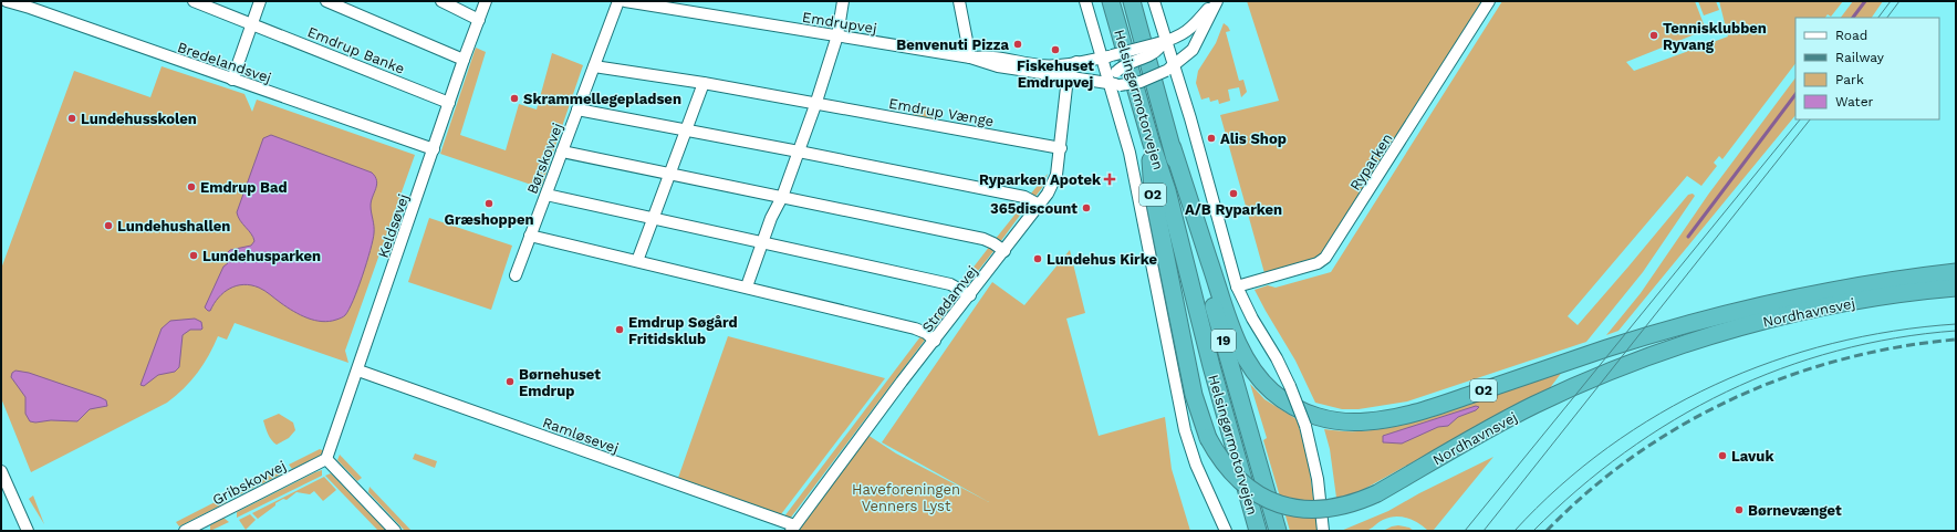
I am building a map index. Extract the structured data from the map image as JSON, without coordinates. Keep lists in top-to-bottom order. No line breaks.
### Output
{"streets":{"highway":["Helsingørmotorvejen","O2","Nordhavnsvej","19"],"street":["Emdrupvej","Emdrup Banke","Bredelandsvej","Emdrup Vænge","Børskovvej","Ryparken","Keldsøvej","Strødamvej","Ramløsevej","Gribskovvej"]},"crossings":[["Emdrupvej","Strødamvej"],["Emdrup Banke","Keldsøvej"],["Bredelandsvej","Keldsøvej"],["Helsingørmotorvejen","Nordhavnsvej"],["Emdrup Vænge","Børskovvej"],["Emdrup Vænge","Strødamvej"],["Keldsøvej","Ramløsevej"],["Keldsøvej","Gribskovvej"],["Strødamvej","Ramløsevej"]],"parks":["Haveforeningen Venners Lyst"],"places":{"other":["Tennisklubben Ryvang","Benvenuti Pizza","Fiskehuset Emdrupvej","Skrammellegepladsen","Lundehusskolen","Alis Shop","Emdrup Bad","A/B Ryparken","Græshoppen","365discount","Lundehushallen","Lundehusparken","Lundehus Kirke","Emdrup Søgård Fritidsklub","Børnehuset Emdrup","Lavuk","Børnevænget"],"health":["Ryparken Apotek"]},"legend":["Road","Railway","Park","Water"]}
